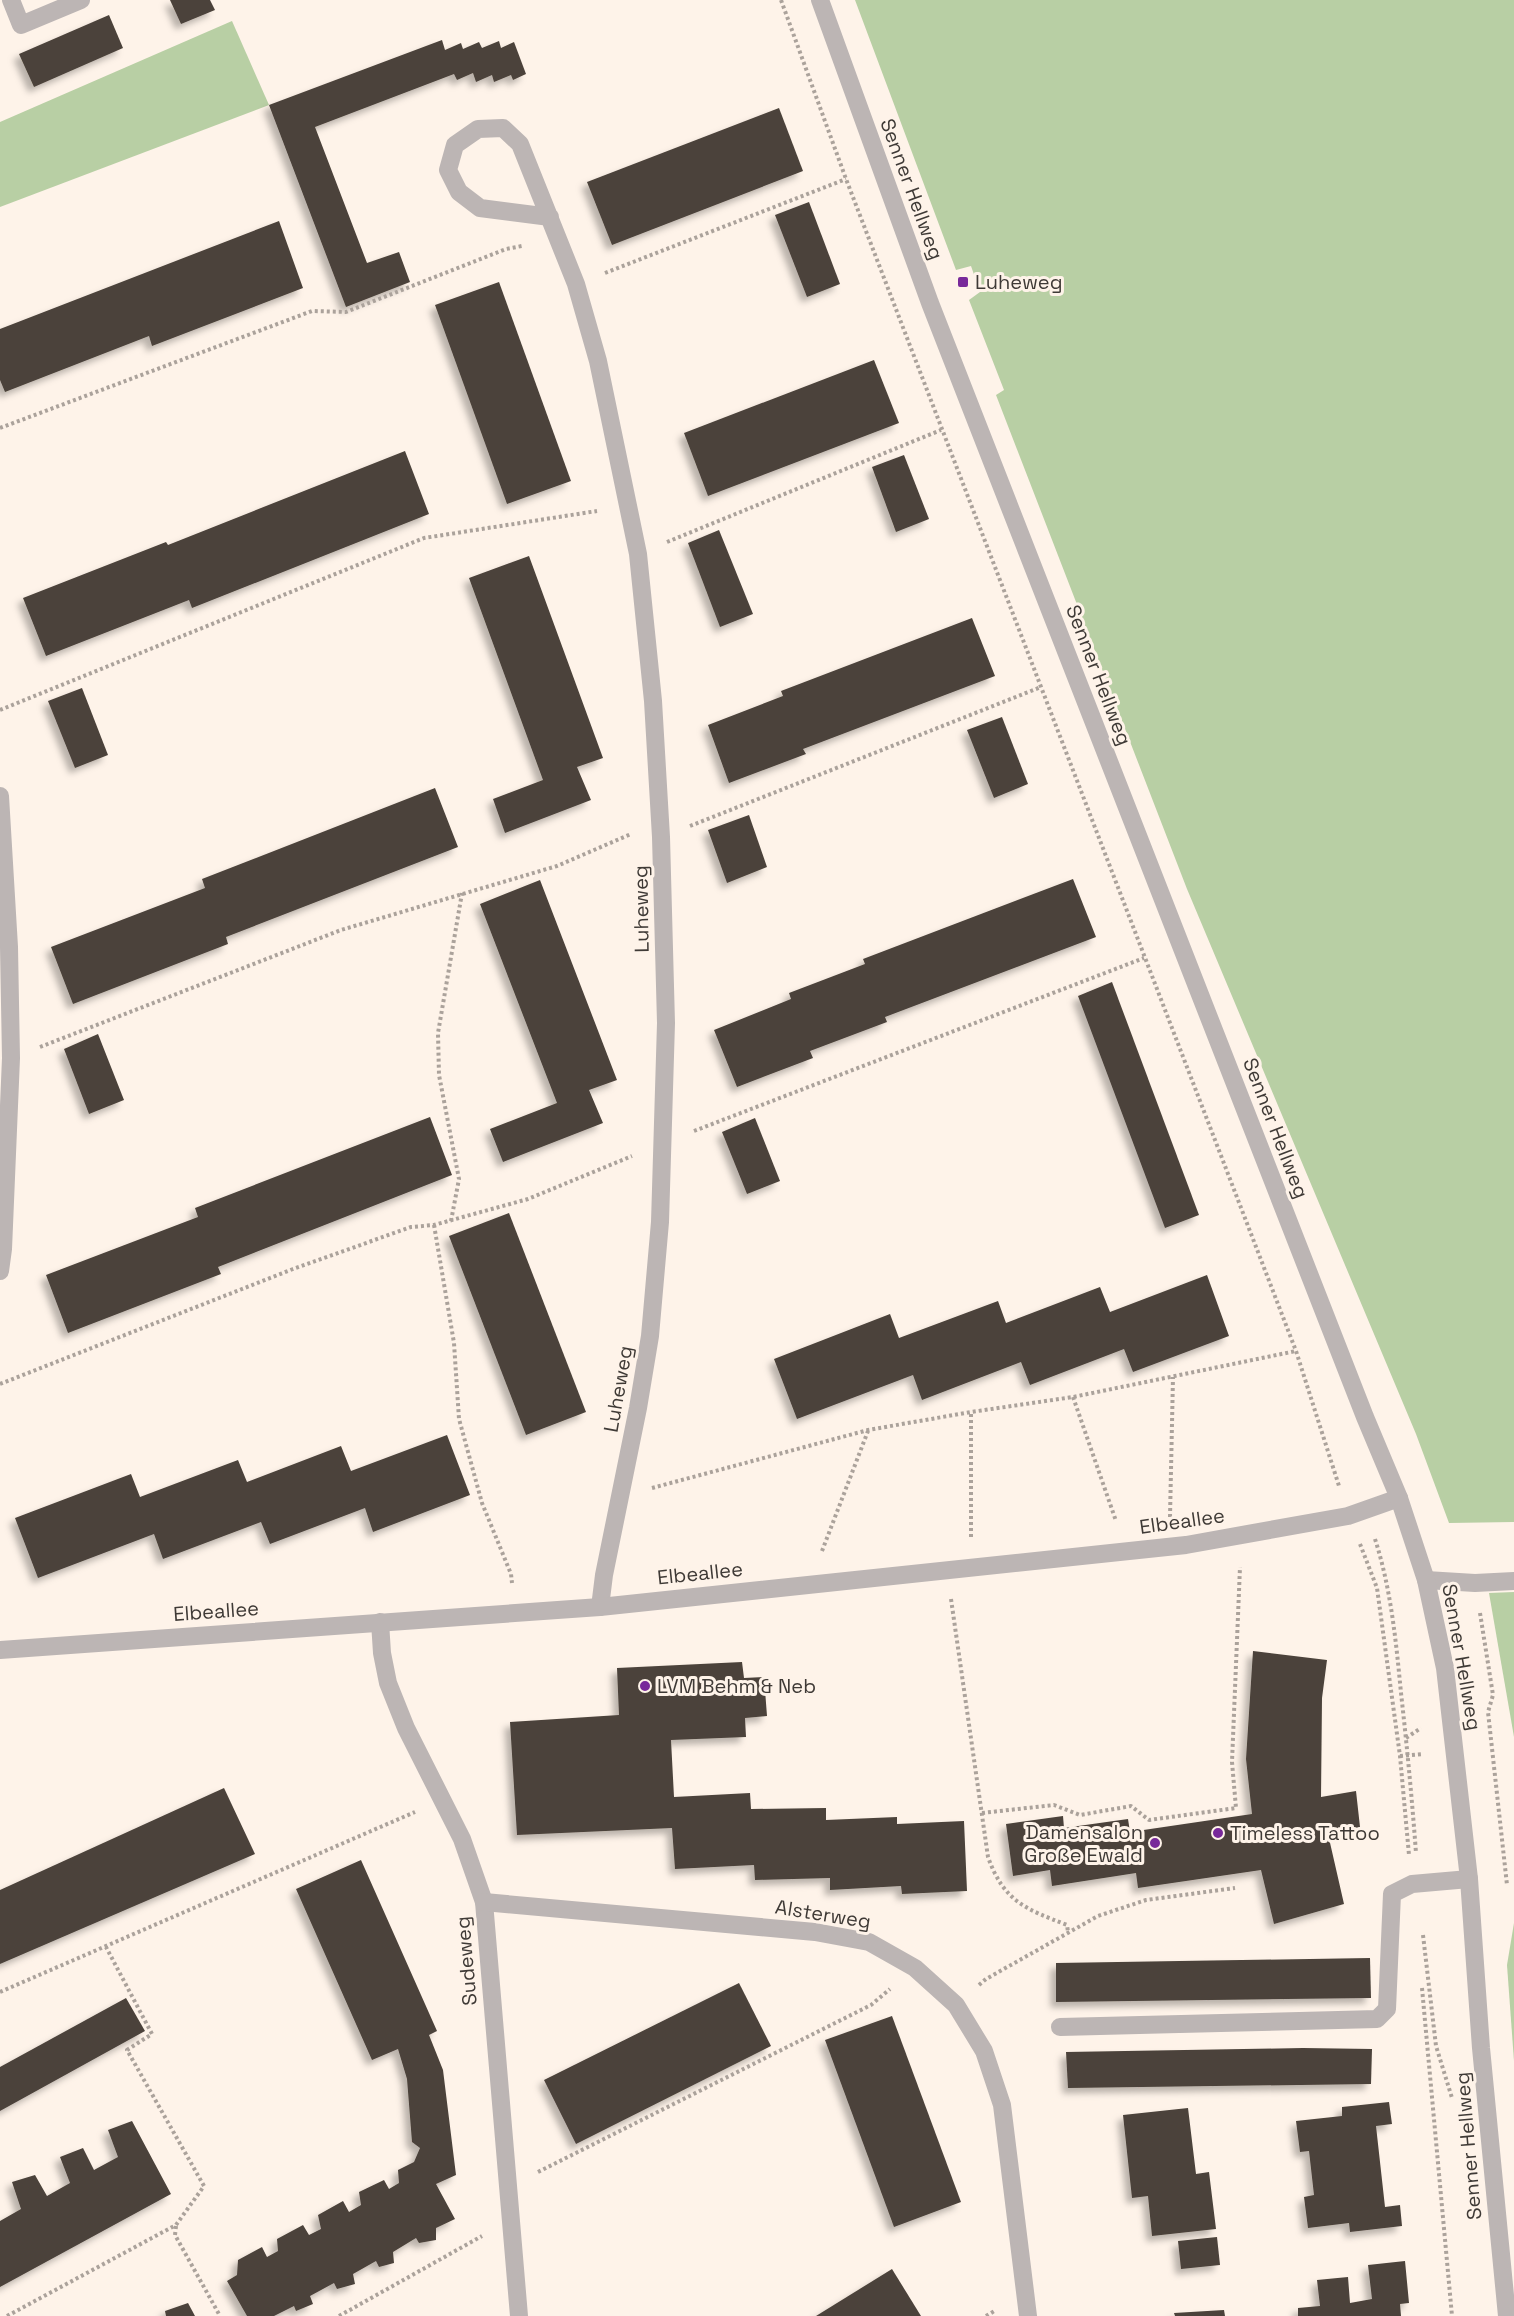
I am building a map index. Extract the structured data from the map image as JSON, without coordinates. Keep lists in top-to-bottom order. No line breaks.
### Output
{"streets":{"street":["Senner Hellweg","Luheweg","Elbeallee","Alsterweg","Sudeweg"]},"crossings":[["Senner Hellweg","Elbeallee"],["Luheweg","Elbeallee"],["Elbeallee","Sudeweg"],["Alsterweg","Sudeweg"]],"places":{"transit":["Luheweg"],"other":["LVM Behm & Neb","Timeless Tattoo","Damensalon Große Ewald"]}}
